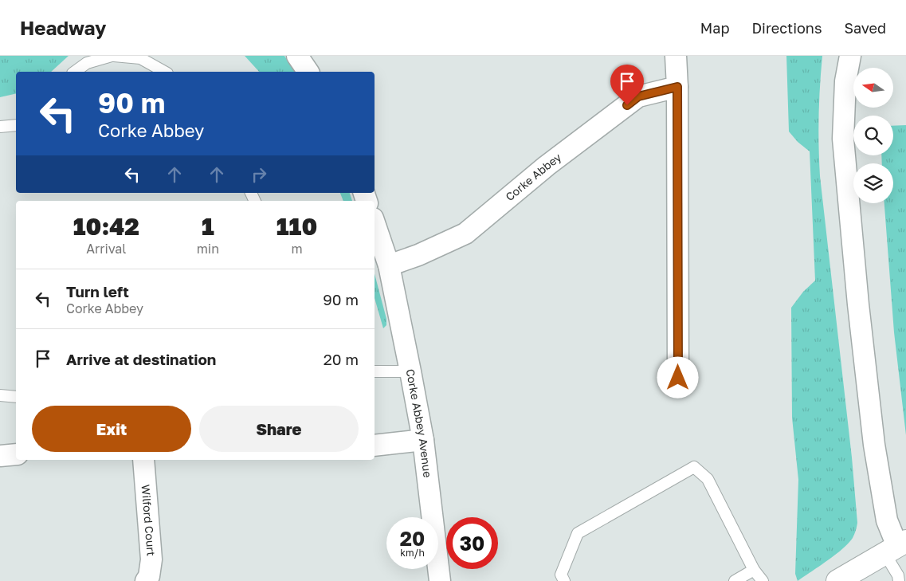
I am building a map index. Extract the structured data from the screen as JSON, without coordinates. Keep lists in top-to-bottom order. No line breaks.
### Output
{"streets":{"street":["Corke Abbey","Corke Abbey Avenue","Wilford Court"]},"crossings":[["Corke Abbey","Corke Abbey Avenue"]],"north":"left","page":{"header":"Headway","nav":["Map","Directions","Saved"],"turn":["90 m","Corke Abbey"],"eta":["10:42","Arrival","1","min","110","m"],"list":[{"name":"Turn left","note":"Corke Abbey","value":"90 m"},{"name":"Arrive at destination","value":"20 m"}],"buttons":["Exit","Share"],"speed":"20 km/h","limit":"30"}}
